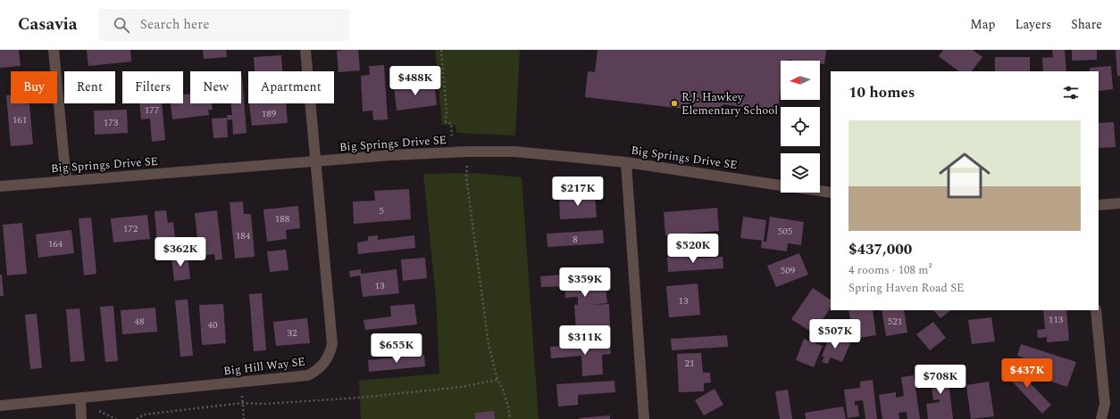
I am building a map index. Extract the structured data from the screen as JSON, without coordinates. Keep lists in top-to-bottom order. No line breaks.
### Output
{"streets":{"street":["Big Springs Drive SE","Big Hill Way SE"]},"crossings":[["Big Springs Drive SE","Big Hill Way SE"]],"places":["R.J. Hawkey Elementary School"],"house_numbers":["177","189","161","173","5","188","172","505","184","8","164","509","13","13","113","48","521","40","32","21"],"north":"left","page":{"header":"Casavia","search":"Search here","nav":["Map","Layers","Share"],"price":["$488K","$217K","$520K","$362K","$359K","$507K","$311K","$655K","$437K","$708K"],"chip":["Buy","Rent","Filters","New","Apartment"],"heading":"10 homes","list":[{"name":"$437,000","note":"4 rooms · 108 m² · Spring Haven Road SE"}]}}
